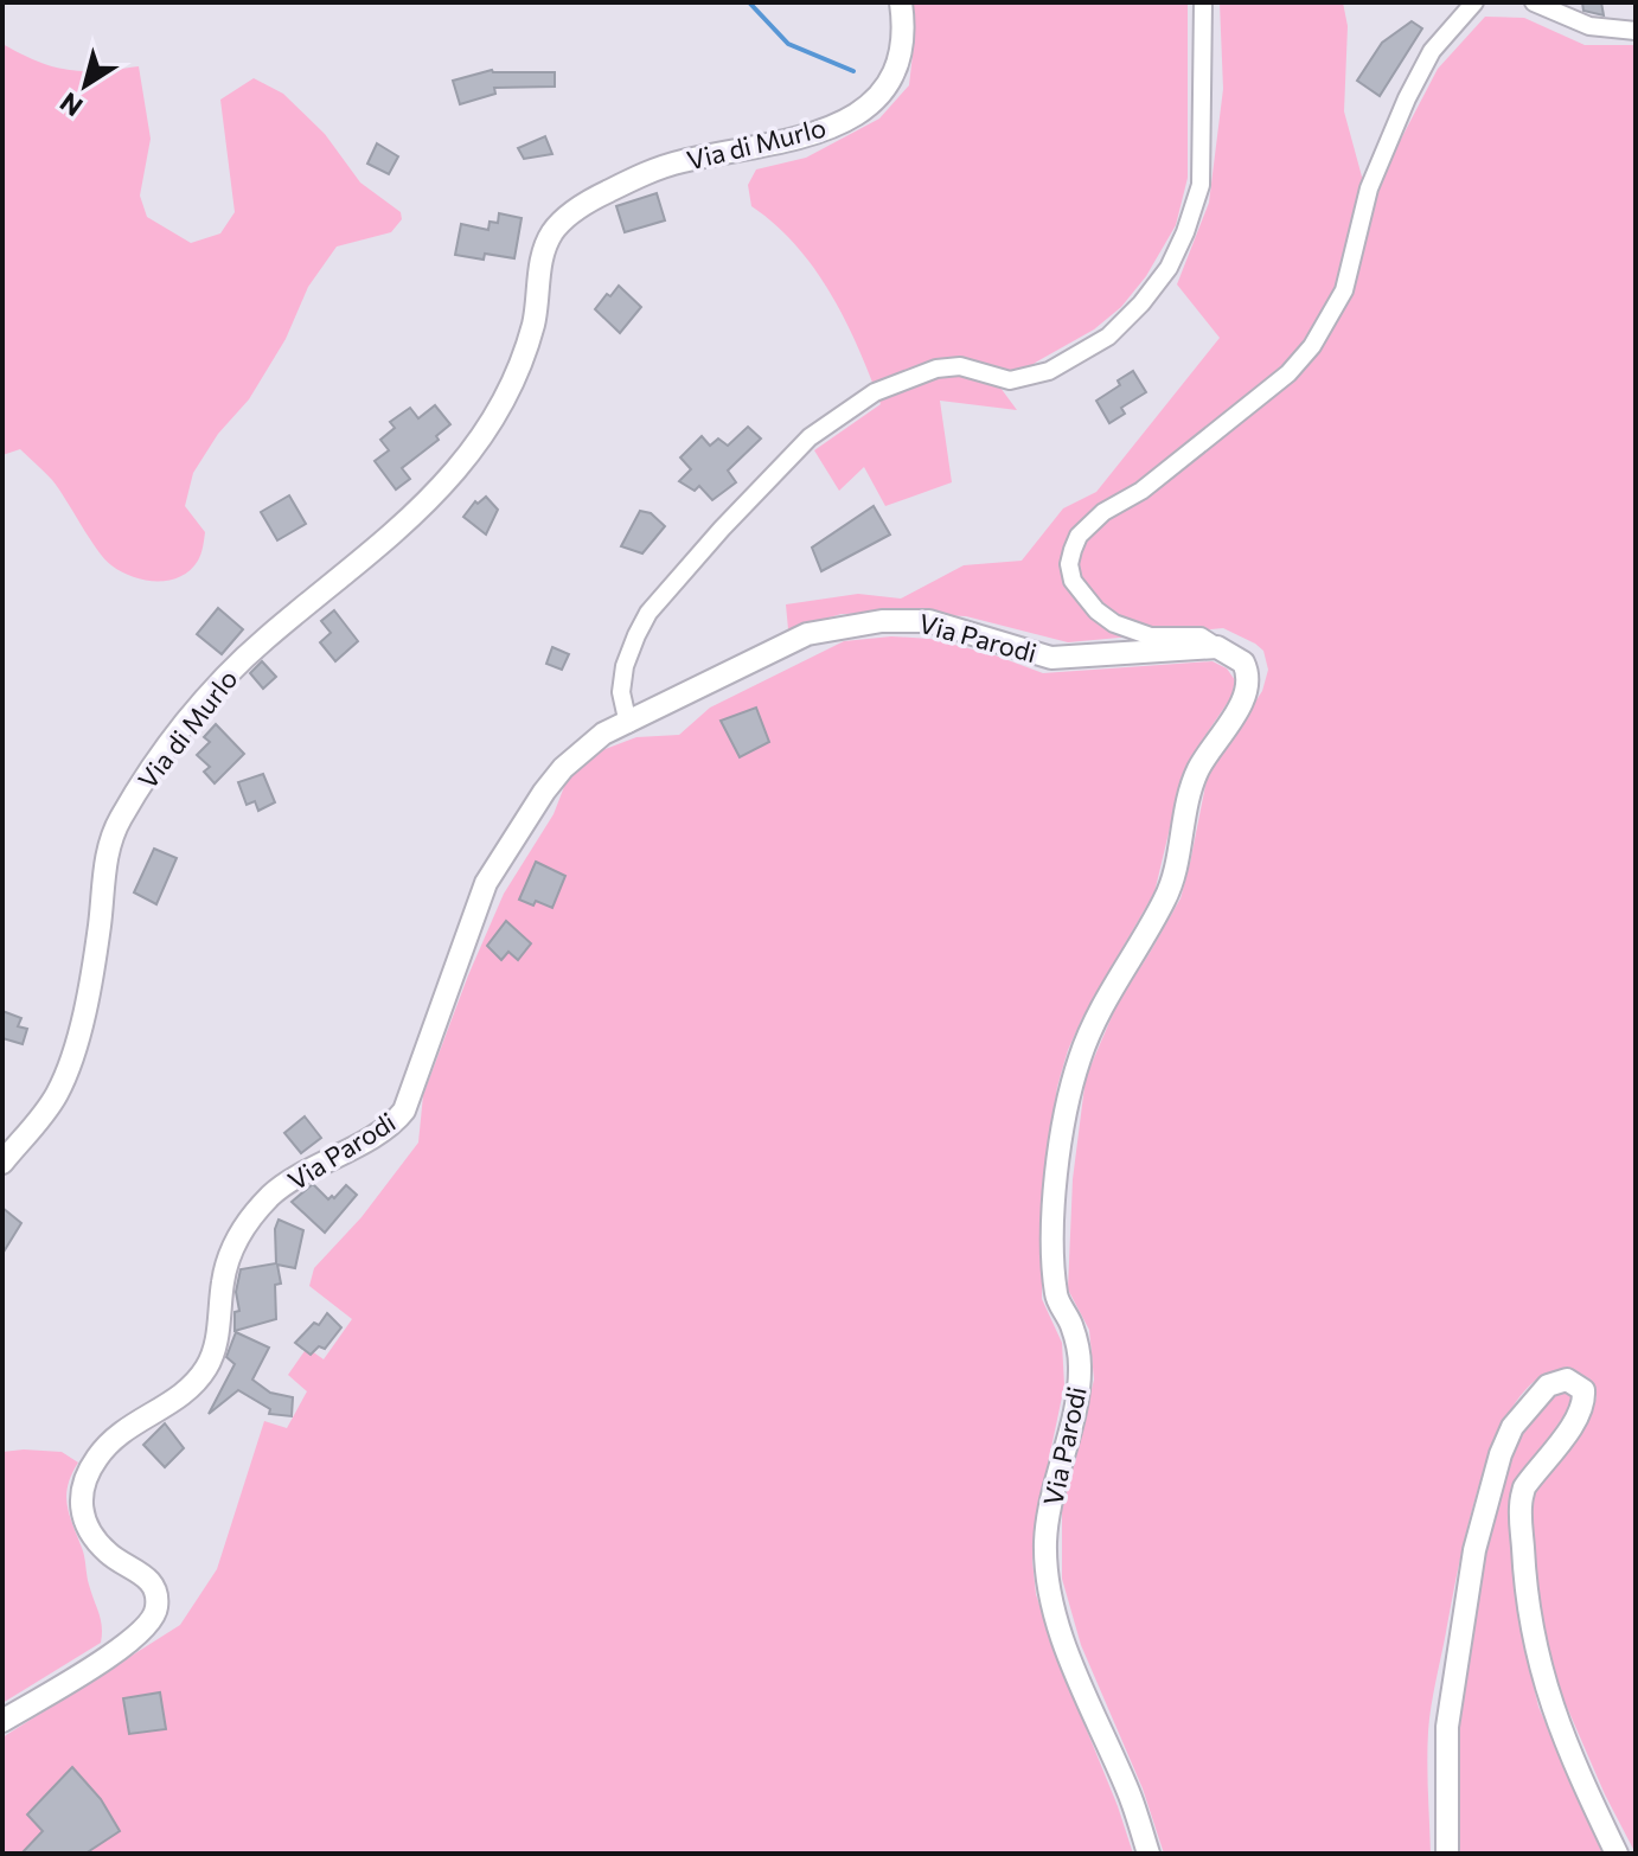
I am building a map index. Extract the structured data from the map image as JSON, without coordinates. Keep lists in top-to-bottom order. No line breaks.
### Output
{"streets":{"street":["Via di Murlo","Via Parodi"]},"north":"bottom left"}
